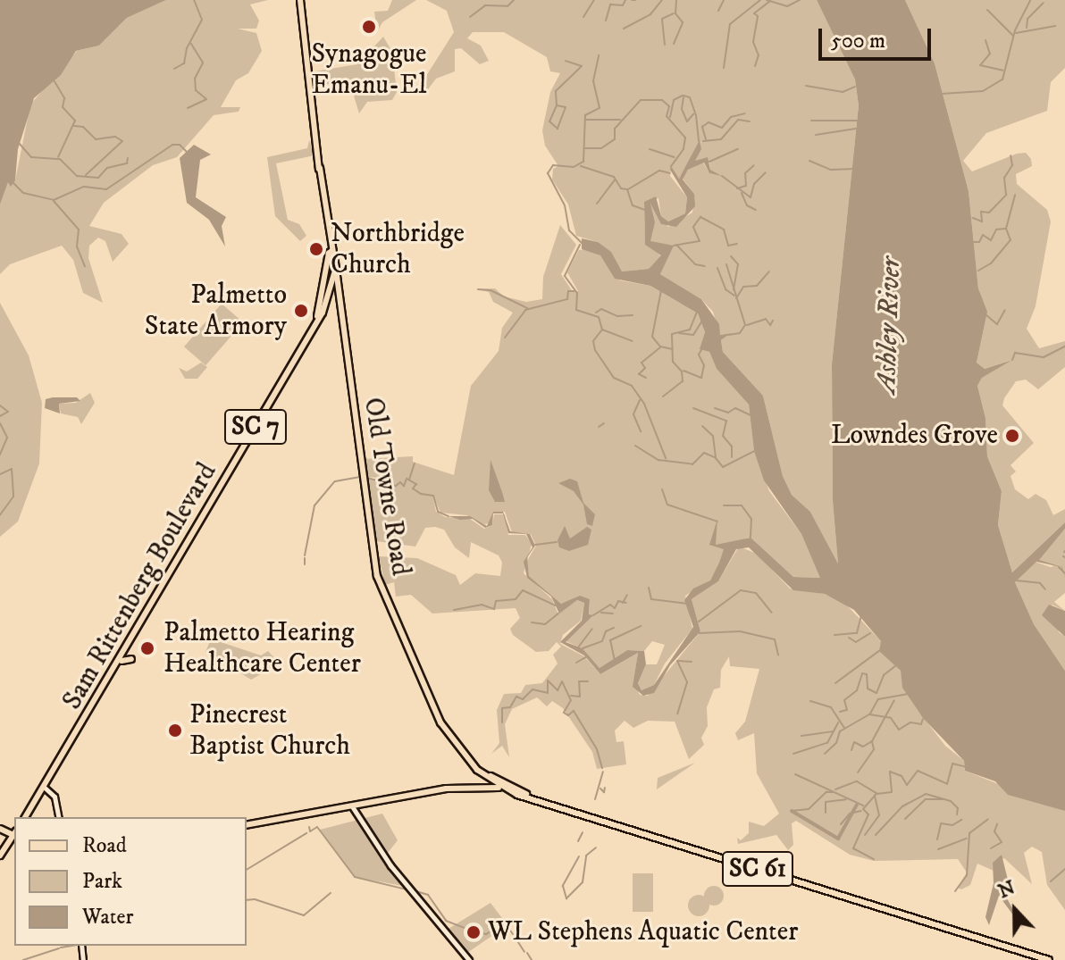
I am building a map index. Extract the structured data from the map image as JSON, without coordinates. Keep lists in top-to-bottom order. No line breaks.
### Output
{"streets":{"main road":["SC 7","Old Towne Road","Sam Rittenberg Boulevard","SC 61"]},"crossings":[["Old Towne Road","Sam Rittenberg Boulevard"]],"water":["Ashley River"],"places":["Synagogue Emanu-El","Northbridge Church","Palmetto State Armory","Lowndes Grove","Palmetto Hearing Healthcare Center","Pinecrest Baptist Church","WL Stephens Aquatic Center"],"legend":["Road","Park","Water"],"scale_bar":"500 m","north":"top"}
